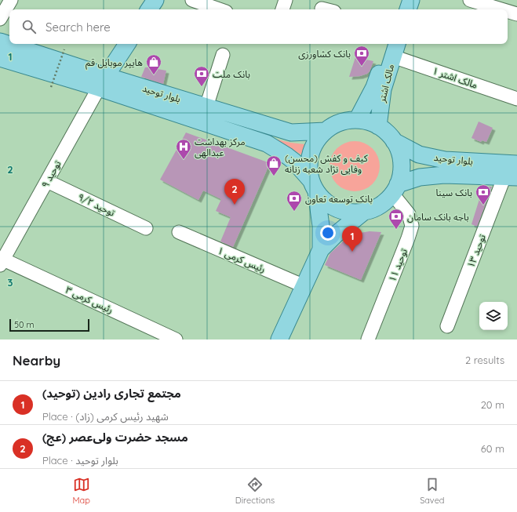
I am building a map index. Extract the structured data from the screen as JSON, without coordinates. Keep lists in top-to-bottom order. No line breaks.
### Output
{"streets":{"main road":["مالک اشتر","بلوار توحید"],"street":["مالک اشتر ۱","توحید ۹","توحید ۹/۲","توحید ۱۳","رئیس کرمی ۱","توحید ۱۱","رئیس کرمی ۳"]},"crossings":[["مالک اشتر ۱","مالک اشتر"],["مالک اشتر","بلوار توحید"],["مالک اشتر","توحید ۱۱"],["بلوار توحید","توحید ۹"],["بلوار توحید","توحید ۱۳"],["بلوار توحید","توحید ۱۱"],["توحید ۹","توحید ۹/۲"],["توحید ۹","رئیس کرمی ۳"]],"places":{"bank":["بانک کشاورزی","بانک ملت","بانک سینا","بانک توسعه تعاون","باجه بانک سامان"],"shop":["هایپر موبایل قم","کیف و کفش (محسن) وفایی نژاد شعبه زنانه"],"hospital":["مرکز بهداشت عبدالهی"]},"scale_bar":"50 m","page":{"search":"Search here","pins":["2","1"],"scale":"50 m","heading":["Nearby","2 results"],"list":[{"mark":"1","name":"مجتمع تجاری رادین (توحید)","note":"Place · شهید رئیس کرمی (زاد)","value":"20 m"},{"mark":"2","name":"مسجد حضرت ولی‌عصر (عج)","note":"Place · بلوار توحید","value":"60 m"}],"nav":["Map","Directions","Saved"]},"grid":{"rows":["1","2","3"]}}
